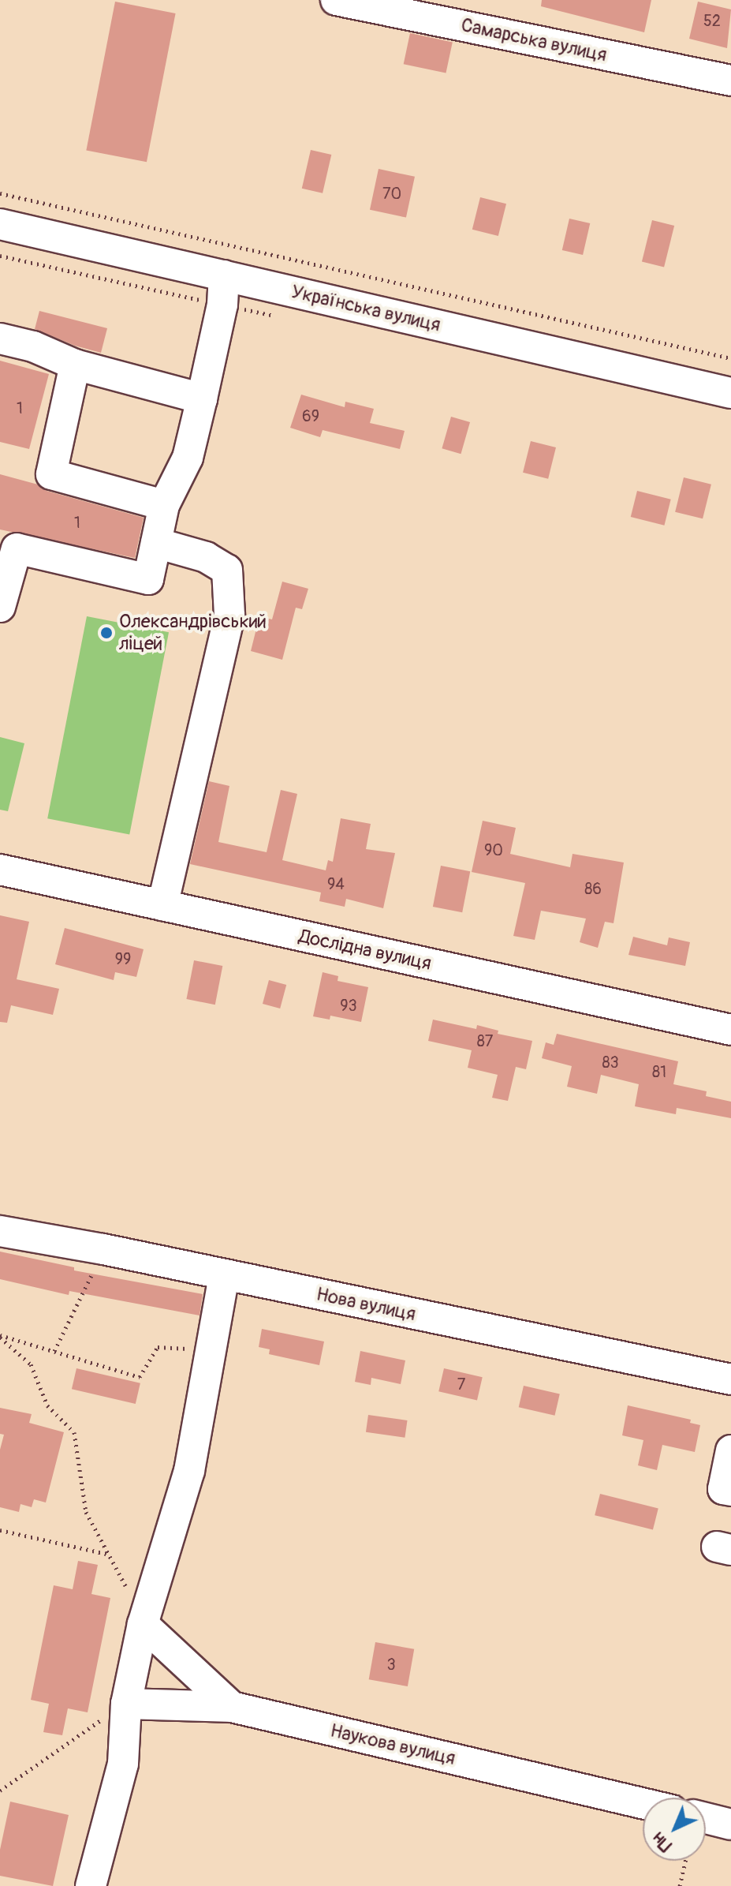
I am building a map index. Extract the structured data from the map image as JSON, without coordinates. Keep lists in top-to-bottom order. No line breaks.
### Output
{"streets":{"street":["Самарська вулиця","Українська вулиця","Дослідна вулиця","Нова вулиця","Наукова вулиця"]},"places":["Олександрівський ліцей"],"house_numbers":["52","70","1","69","1","90","94","86","99","93","87","83","81","7","3"],"north":"bottom left"}
